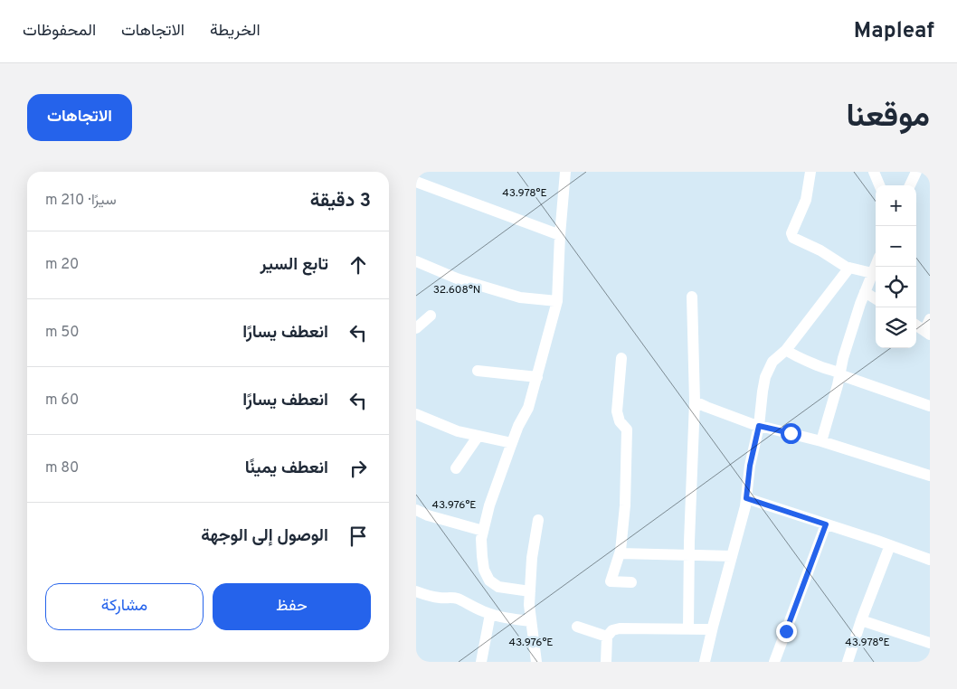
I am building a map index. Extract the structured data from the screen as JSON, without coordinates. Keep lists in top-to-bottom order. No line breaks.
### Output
{"page":{"header":"Mapleaf","nav":["الخريطة","الاتجاهات","المحفوظات"],"title":"موقعنا","buttons":["الاتجاهات",["حفظ","مشاركة"]],"heading":["3 دقيقة","سيرًا · 210 m"],"map_buttons":["+","−"],"list":[["تابع السير","20 m"],["انعطف يسارًا","50 m"],["انعطف يسارًا","60 m"],["انعطف يمينًا","80 m"],"الوصول إلى الوجهة"]},"coordinates":["43.978°E","32.608°N","43.976°E"]}
